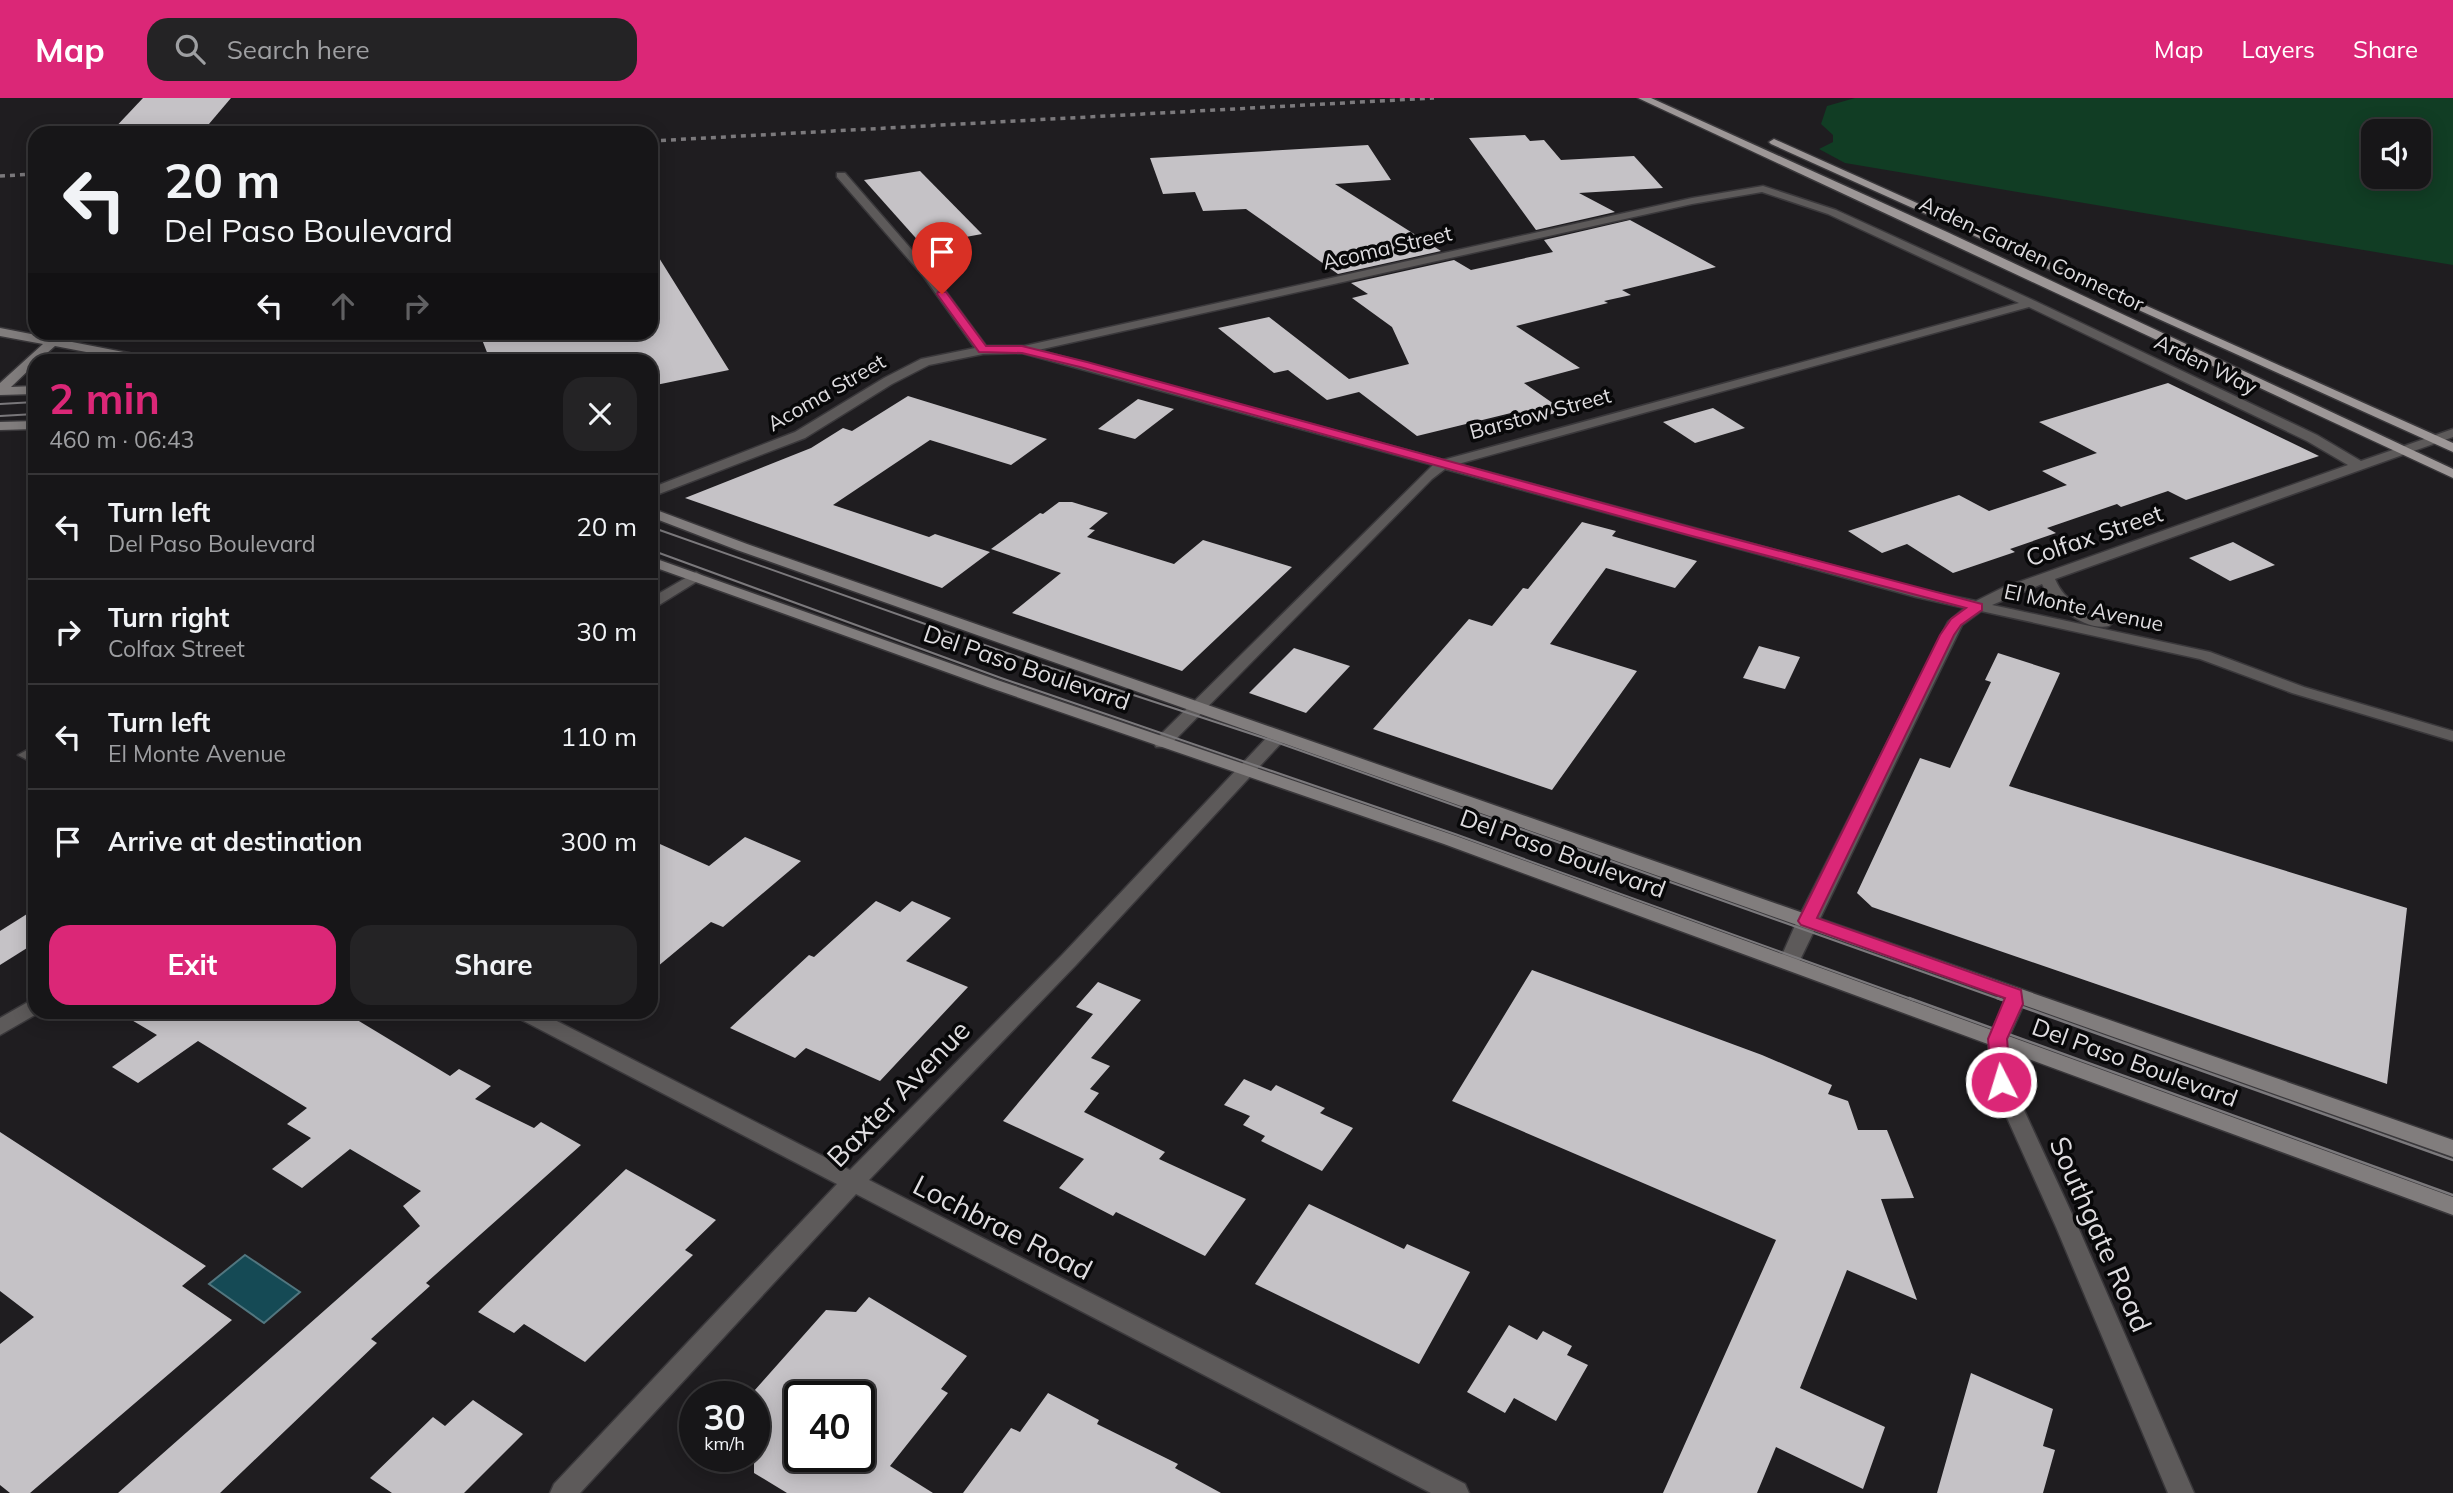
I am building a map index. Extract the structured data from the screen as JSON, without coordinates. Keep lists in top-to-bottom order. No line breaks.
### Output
{"streets":{"main road":["Arden-Garden Connector","Del Paso Boulevard"],"street":["Acoma Street","Arden Way","Barstow Street","Colfax Street","El Monte Avenue","Baxter Avenue","Lochbrae Road","Southgate Road"]},"crossings":[["Acoma Street","Arden Way"],["Acoma Street","El Monte Avenue"],["Arden-Garden Connector","Colfax Street"],["Arden Way","Barstow Street"],["Arden Way","Colfax Street"],["Barstow Street","El Monte Avenue"],["Barstow Street","Del Paso Boulevard"],["Colfax Street","El Monte Avenue"],["Colfax Street","Del Paso Boulevard"],["Del Paso Boulevard","Baxter Avenue"],["Del Paso Boulevard","Southgate Road"],["Baxter Avenue","Lochbrae Road"]],"page":{"header":"Map","search":"Search here","nav":["Map","Layers","Share"],"turn":["20 m","Del Paso Boulevard"],"heading":["2 min","460 m · 06:43"],"list":[{"name":"Turn left","note":"Del Paso Boulevard","value":"20 m"},{"name":"Turn right","note":"Colfax Street","value":"30 m"},{"name":"Turn left","note":"El Monte Avenue","value":"110 m"},{"name":"Arrive at destination","value":"300 m"}],"buttons":["Exit","Share"],"speed":"30 km/h","limit":"40"}}
